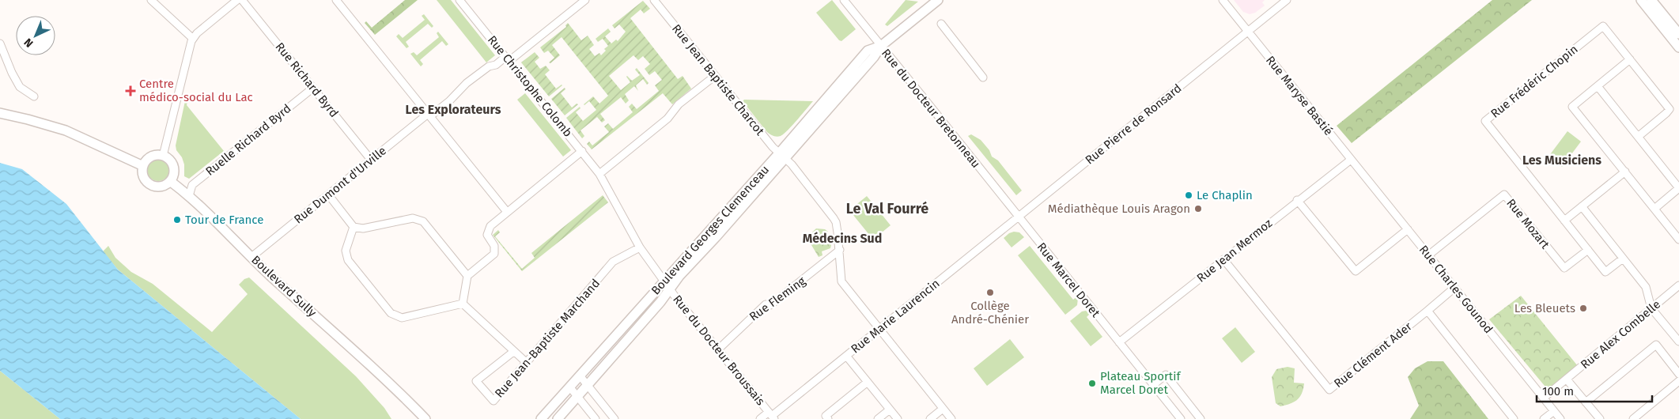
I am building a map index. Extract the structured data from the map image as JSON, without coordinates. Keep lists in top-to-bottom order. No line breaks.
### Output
{"streets":{"main road":["Boulevard Georges Clemenceau","Boulevard Sully"],"street":["Rue Richard Byrd","Rue Jean Baptiste Charcot","Rue Frédéric Chopin","Rue Christophe Colomb","Rue Maryse Bastié","Rue du Docteur Bretonneau","Rue Pierre de Ronsard","Ruelle Richard Byrd","Rue Dumont d'Urville","Rue Mozart","Rue Jean Mermoz","Rue Marcel Doret","Rue Charles Gounod","Rue Fleming","Rue Marie Laurencin","Rue Alex Combelle","Rue Jean-Baptiste Marchand","Rue du Docteur Broussais","Rue Clément Ader"]},"crossings":[["Rue Richard Byrd","Ruelle Richard Byrd"],["Rue Richard Byrd","Rue Dumont d'Urville"],["Rue Jean Baptiste Charcot","Boulevard Georges Clemenceau"],["Rue Jean Baptiste Charcot","Rue Fleming"],["Rue Jean Baptiste Charcot","Rue Marie Laurencin"],["Rue Frédéric Chopin","Rue Mozart"],["Rue Christophe Colomb","Rue Dumont d'Urville"],["Rue Maryse Bastié","Rue Pierre de Ronsard"],["Rue Maryse Bastié","Rue Jean Mermoz"],["Rue Maryse Bastié","Rue Charles Gounod"],["Rue du Docteur Bretonneau","Rue Pierre de Ronsard"],["Rue du Docteur Bretonneau","Boulevard Georges Clemenceau"],["Rue du Docteur Bretonneau","Rue Marcel Doret"],["Rue du Docteur Bretonneau","Rue Marie Laurencin"],["Rue Pierre de Ronsard","Rue Marcel Doret"],["Rue Pierre de Ronsard","Rue Marie Laurencin"],["Ruelle Richard Byrd","Boulevard Sully"],["Rue Dumont d'Urville","Boulevard Sully"],["Rue Mozart","Rue Charles Gounod"],["Boulevard Georges Clemenceau","Rue du Docteur Broussais"],["Rue Jean Mermoz","Rue Marcel Doret"],["Rue Jean Mermoz","Rue Charles Gounod"],["Rue Jean Mermoz","Rue Clément Ader"],["Rue Marcel Doret","Rue Marie Laurencin"],["Rue Charles Gounod","Rue Alex Combelle"],["Rue Charles Gounod","Rue Clément Ader"],["Rue Fleming","Rue du Docteur Broussais"],["Rue Marie Laurencin","Rue du Docteur Broussais"]],"districts":["Les Explorateurs","Les Musiciens","Le Val Fourré","Médecins Sud"],"places":{"health":["Centre médico-social du Lac"],"other":["Le Chaplin","Médiathèque Louis Aragon","Tour de France","Collège André-Chénier","Les Bleuets","Plateau Sportif Marcel Doret"]},"scale_bar":"100 m","north":"bottom left"}
